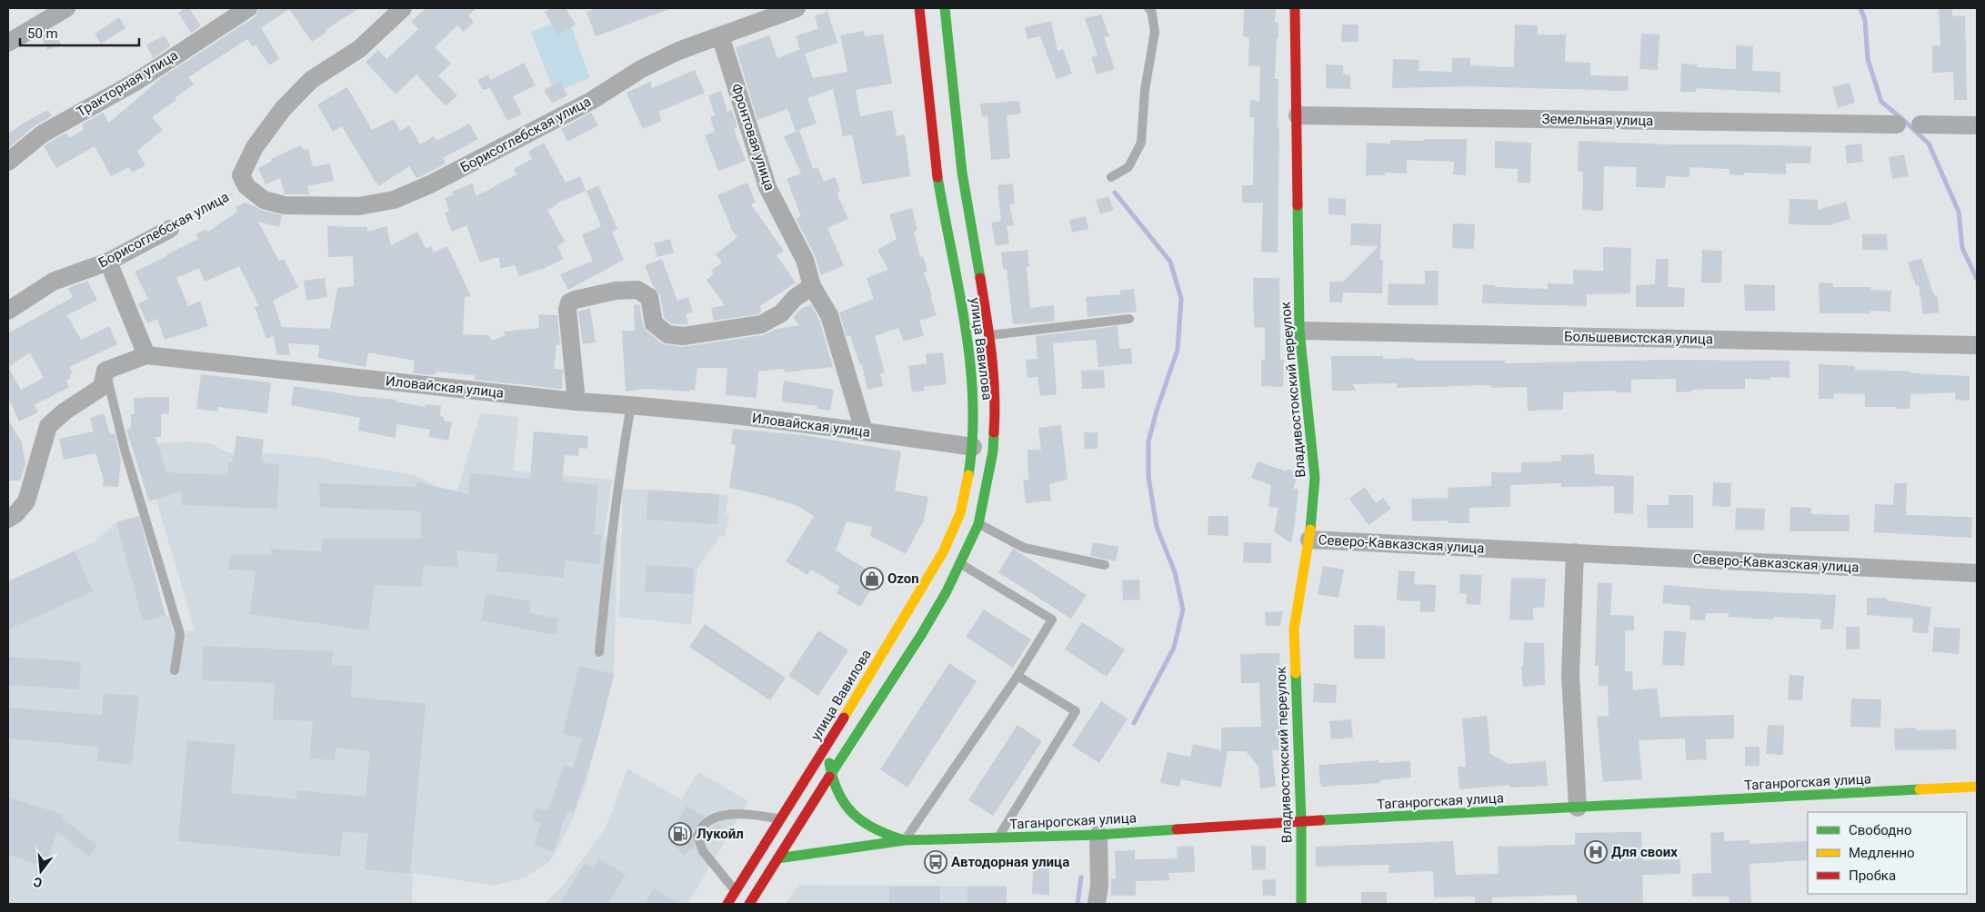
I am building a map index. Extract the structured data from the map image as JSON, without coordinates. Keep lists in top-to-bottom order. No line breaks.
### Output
{"streets":{"main road":["улица Вавилова","Владивостокский переулок","Таганрогская улица"],"street":["Тракторная улица","Земельная улица","Борисоглебская улица","Фронтовая улица","Большевистская улица","Иловайская улица","Северо-Кавказская улица"]},"crossings":[["Земельная улица","Владивостокский переулок"],["Борисоглебская улица","Фронтовая улица"],["Фронтовая улица","Иловайская улица"],["Большевистская улица","Владивостокский переулок"],["улица Вавилова","Иловайская улица"],["улица Вавилова","Таганрогская улица"],["Владивостокский переулок","Северо-Кавказская улица"],["Владивостокский переулок","Таганрогская улица"]],"places":{"shop":["Ozon"],"fuel station":["Лукойл"],"hospital":["Для своих"],"bus stop":["Автодорная улица"]},"legend":["Свободно","Медленно","Пробка"],"scale_bar":"50 m","north":"bottom"}
